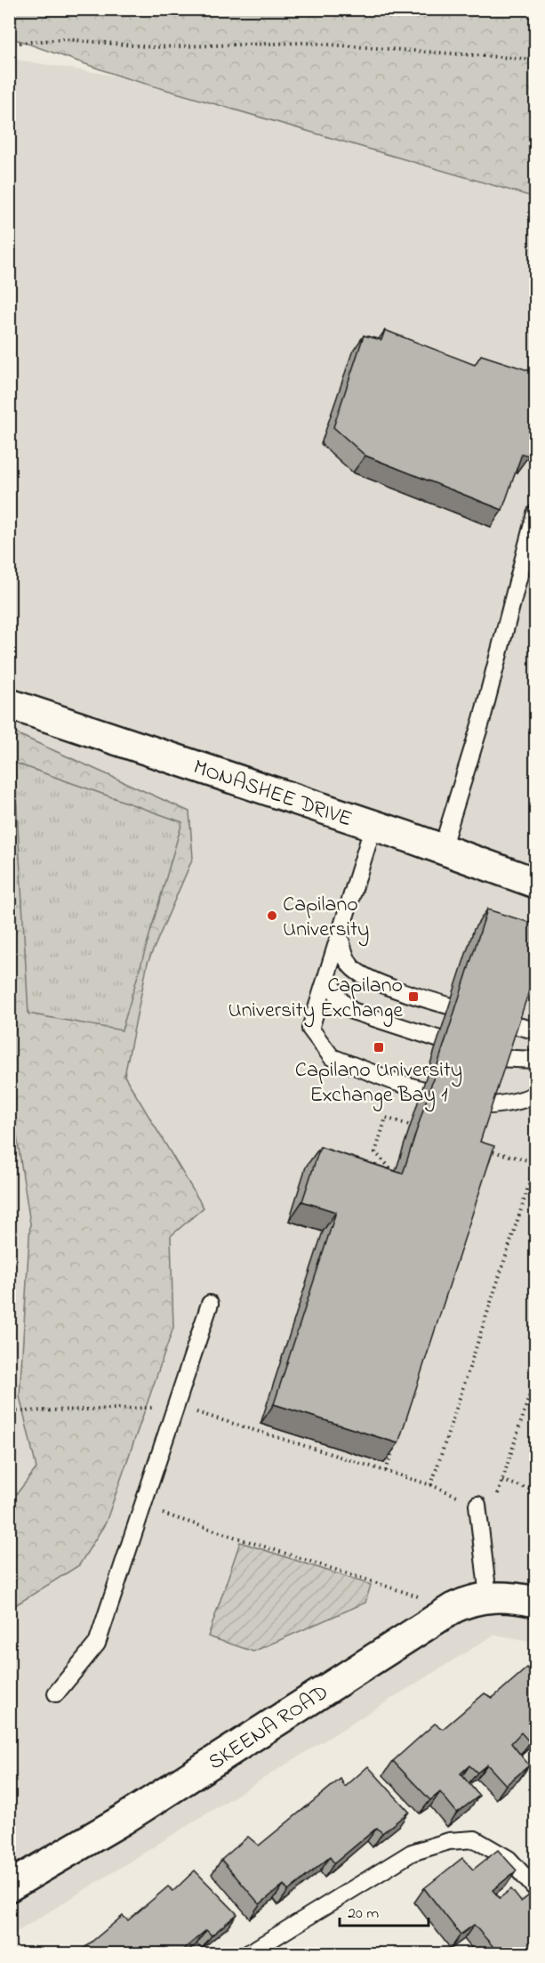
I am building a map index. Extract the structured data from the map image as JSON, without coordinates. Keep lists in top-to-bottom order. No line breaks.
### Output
{"streets":{"street":["MONASHEE DRIVE","SKEENA ROAD"]},"places":{"other":["Capilano University"],"transit":["Capilano University Exchange","Capilano University Exchange Bay 1"]},"scale_bar":"20 m"}
